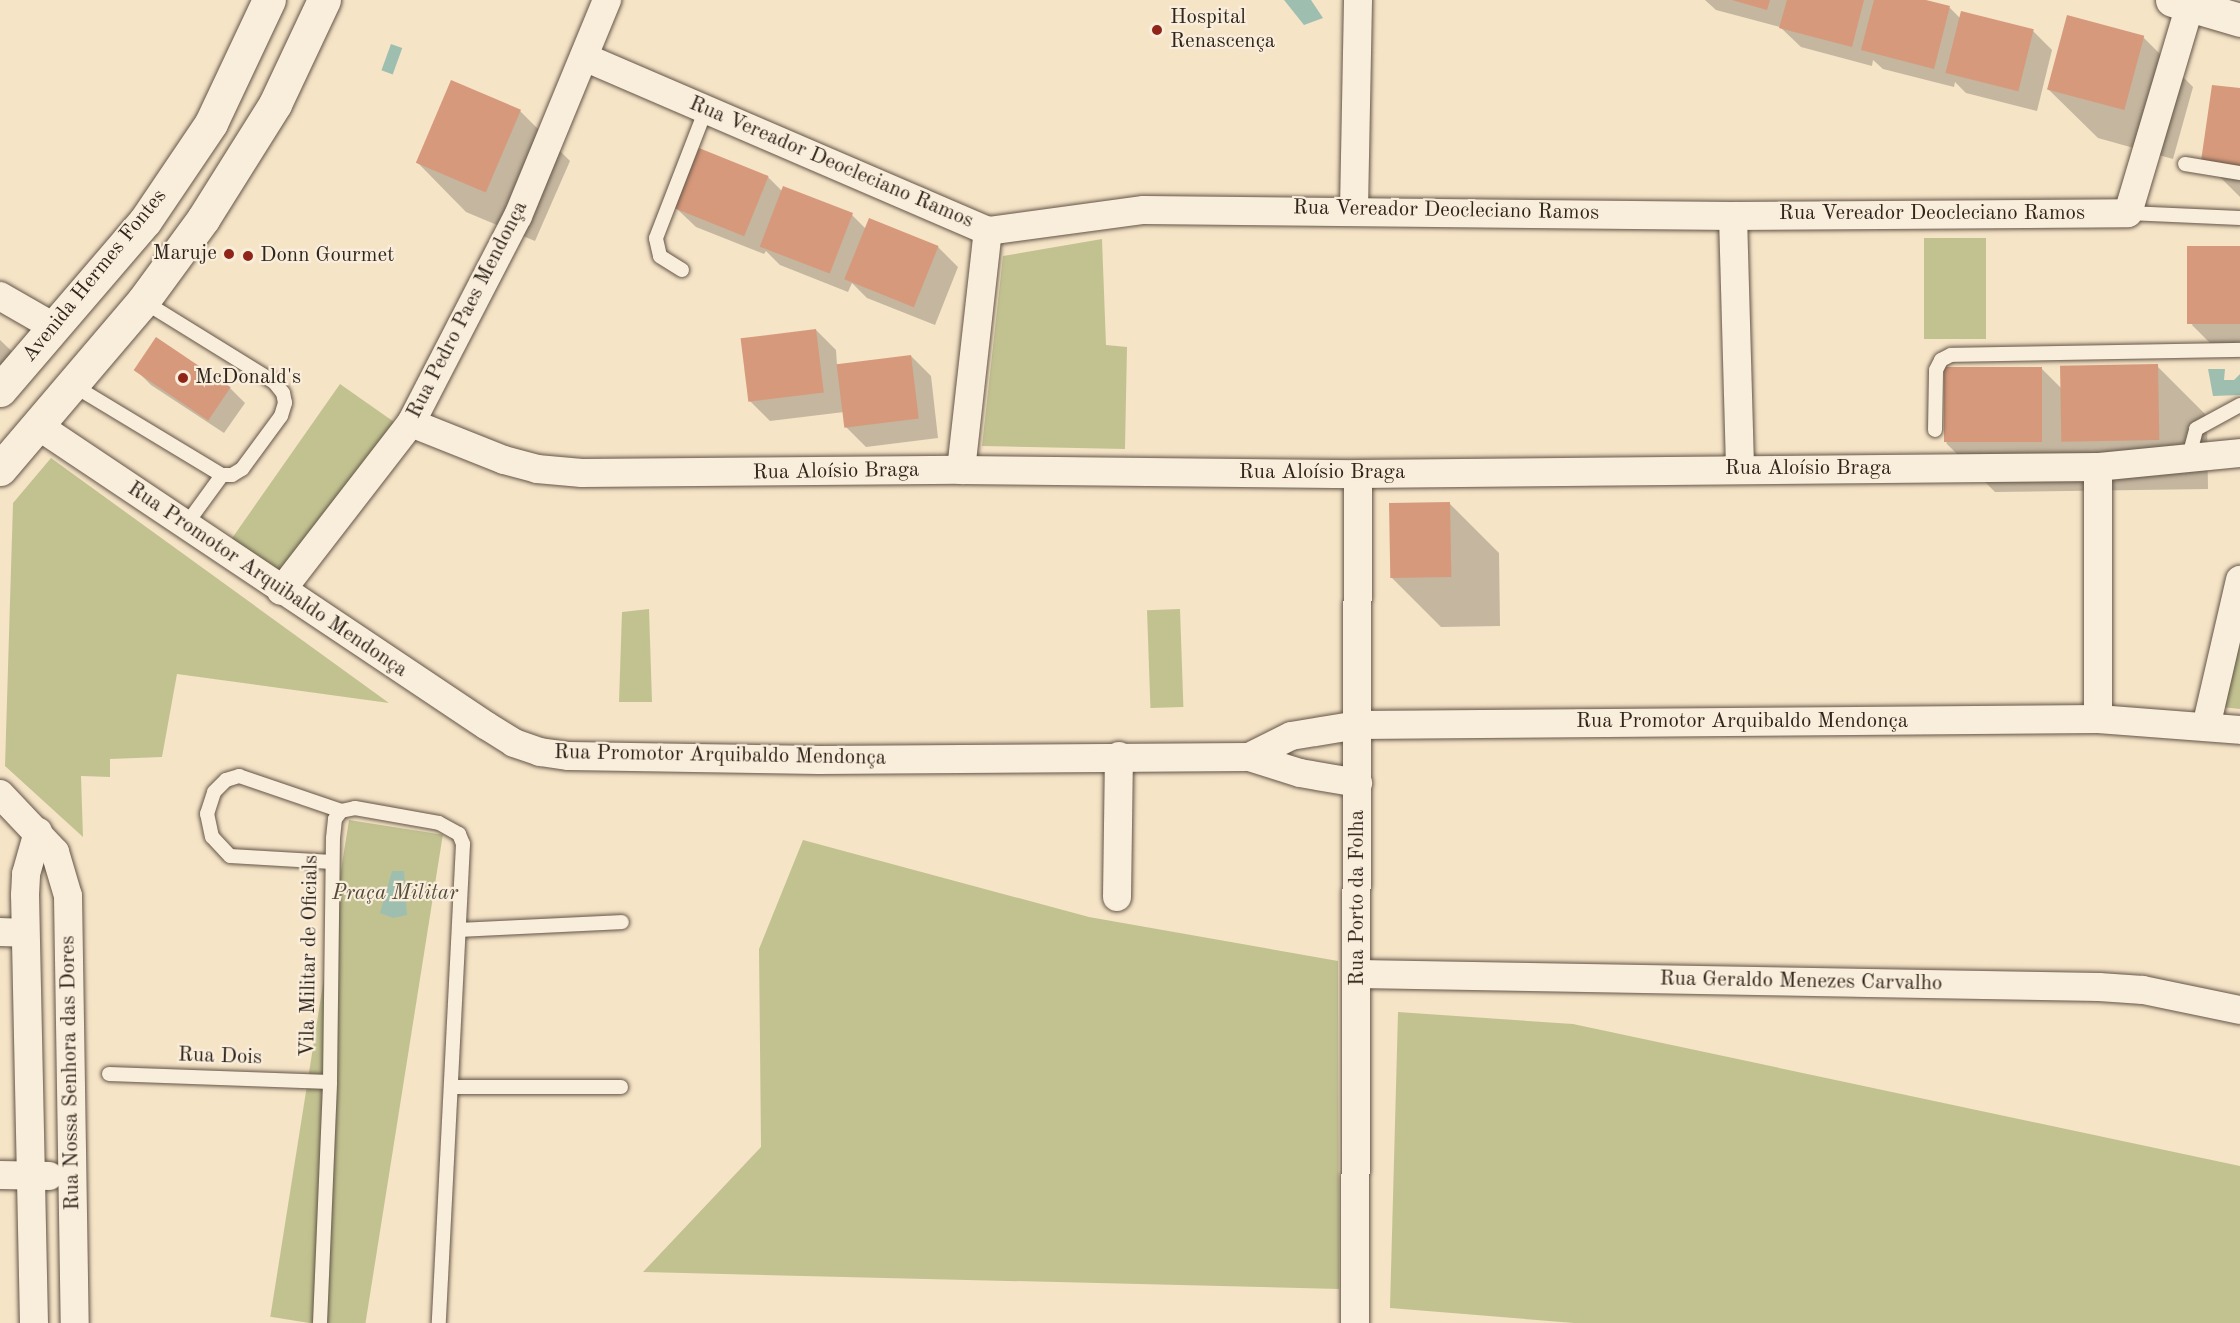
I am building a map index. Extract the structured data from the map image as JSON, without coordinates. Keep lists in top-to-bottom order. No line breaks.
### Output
{"streets":{"main road":["Avenida Hermes Fontes"],"street":["Rua Vereador Deocleciano Ramos","Rua Pedro Paes Mendonça","Rua Aloísio Braga","Rua Promotor Arquibaldo Mendonça","Rua Porto da Folha","Rua Geraldo Menezes Carvalho","Rua Nossa Senhora das Dores"],"lane":["Vila Militar de Oficials","Rua Dois"]},"crossings":[["Rua Vereador Deocleciano Ramos","Rua Pedro Paes Mendonça"],["Rua Pedro Paes Mendonça","Rua Aloísio Braga"],["Rua Pedro Paes Mendonça","Rua Promotor Arquibaldo Mendonça"],["Rua Aloísio Braga","Rua Porto da Folha"],["Rua Promotor Arquibaldo Mendonça","Rua Porto da Folha"],["Rua Porto da Folha","Rua Geraldo Menezes Carvalho"],["Vila Militar de Oficials","Rua Dois"]],"parks":["Praça Militar"],"places":["Hospital Renascença","Maruje","Donn Gourmet","McDonald's"]}
